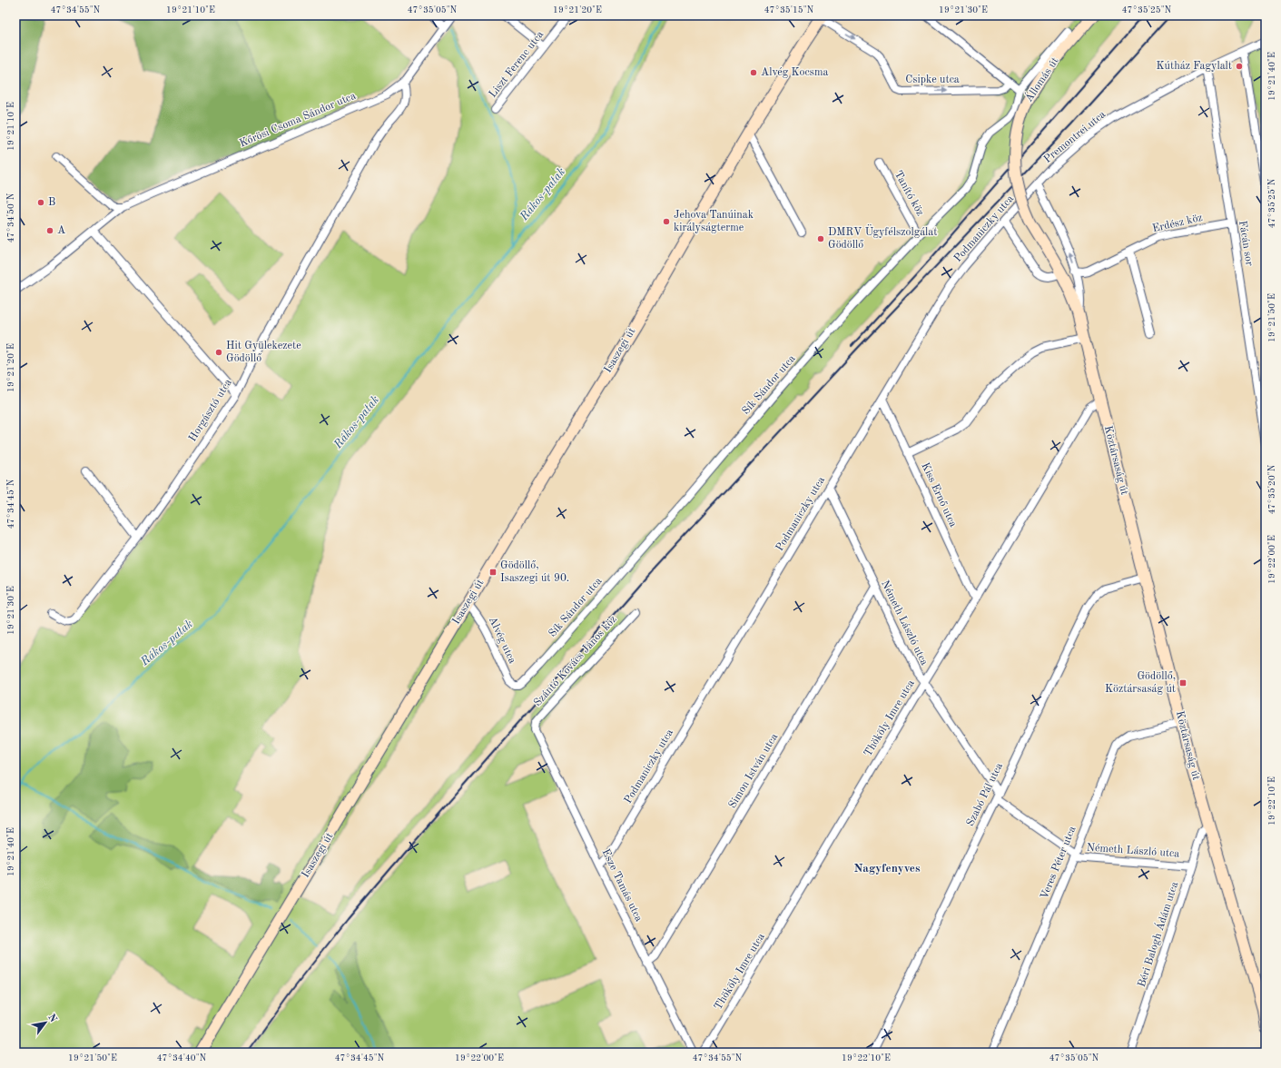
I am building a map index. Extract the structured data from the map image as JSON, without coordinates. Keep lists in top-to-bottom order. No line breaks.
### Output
{"streets":{"main road":["Állomás út","Isaszegi út","Köztársaság út"],"street":["Liszt Ferenc utca","Csipke utca","Kőrösi Csoma Sándor utca","Premontrei utca","Tanító köz","Erdész köz","Podmaniczky utca","Fácán sor","Sík Sándor utca","Horgásztó utca","Kiss Ernő utca","Németh László utca","Alvég utca","Szántó Kovács János köz","Thököly Imre utca","Simon István utca","Szabó Pál utca","Veres Péter utca","Esze Tamás utca","Béri Balogh Ádám utca"]},"crossings":[["Csipke utca","Isaszegi út"],["Állomás út","Sík Sándor utca"],["Állomás út","Köztársaság út"],["Kőrösi Csoma Sándor utca","Horgásztó utca"],["Premontrei utca","Podmaniczky utca"],["Premontrei utca","Fácán sor"],["Premontrei utca","Köztársaság út"],["Tanító köz","Sík Sándor utca"],["Erdész köz","Fácán sor"],["Erdész köz","Köztársaság út"],["Podmaniczky utca","Köztársaság út"],["Podmaniczky utca","Kiss Ernő utca"],["Podmaniczky utca","Németh László utca"],["Podmaniczky utca","Esze Tamás utca"],["Isaszegi út","Alvég utca"],["Sík Sándor utca","Alvég utca"],["Köztársaság út","Thököly Imre utca"],["Köztársaság út","Szabó Pál utca"],["Köztársaság út","Veres Péter utca"],["Köztársaság út","Béri Balogh Ádám utca"],["Kiss Ernő utca","Thököly Imre utca"],["Németh László utca","Thököly Imre utca"],["Németh László utca","Simon István utca"],["Németh László utca","Szabó Pál utca"],["Németh László utca","Veres Péter utca"],["Németh László utca","Béri Balogh Ádám utca"],["Szántó Kovács János köz","Esze Tamás utca"],["Simon István utca","Esze Tamás utca"]],"districts":["Nagyfenyves"],"water":["Rákos-patak"],"places":{"other":["Kútház Fagylalt","Alvég Kocsma","B","Jehova Tanúinak királyságterme","A","DMRV Ügyfélszolgálat Gödöllő","Hit Gyülekezete Gödöllő"],"transit":["Gödöllő, Isaszegi út 90.","Gödöllő, Köztársaság út"]},"north":"top right","coordinates":["47°34'55\"N","19°21'10\"E","47°35'05\"N","19°21'20\"E","47°35'15\"N","19°21'30\"E","47°35'25\"N","19°21'40\"E","47°34'50\"N","19°21'50\"E","47°35'20\"N","47°34'45\"N","19°22'00\"E","19°22'10\"E","47°34'40\"N"]}
